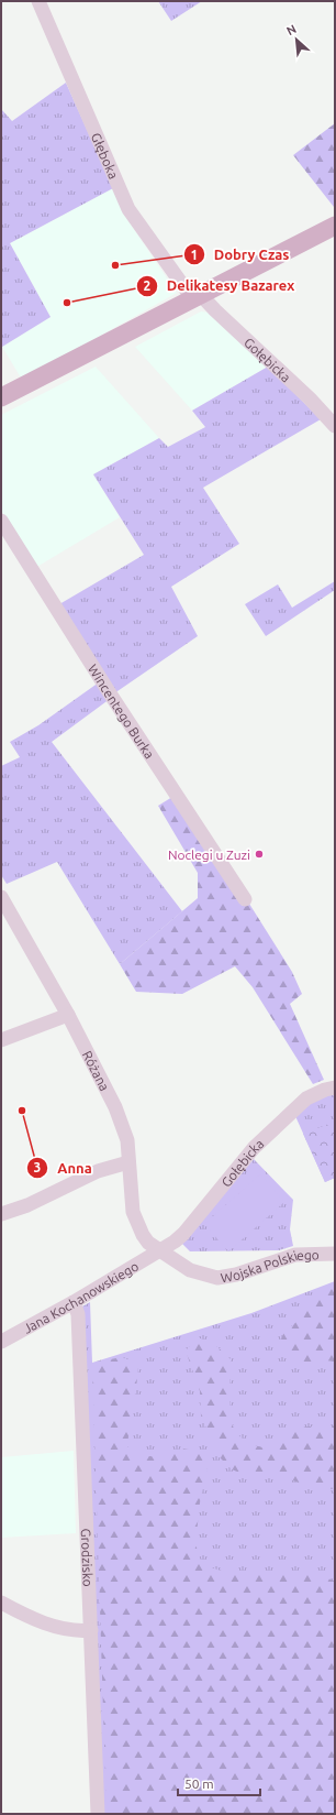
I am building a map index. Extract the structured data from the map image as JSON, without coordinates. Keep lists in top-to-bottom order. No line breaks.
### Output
{"streets":{"street":["Głęboka","Gołębicka","Wincentego Burka","Różana","Wojska Polskiego","Jana Kochanowskiego","Grodzisko"]},"crossings":[["Głęboka","Gołębicka"],["Gołębicka","Różana"],["Gołębicka","Wojska Polskiego"],["Gołębicka","Jana Kochanowskiego"],["Różana","Wojska Polskiego"],["Różana","Jana Kochanowskiego"],["Wojska Polskiego","Jana Kochanowskiego"],["Jana Kochanowskiego","Grodzisko"]],"places":["Dobry Czas","Delikatesy Bazarex","Noclegi u Zuzi","Anna"],"scale_bar":"50 m","north":"top left"}
